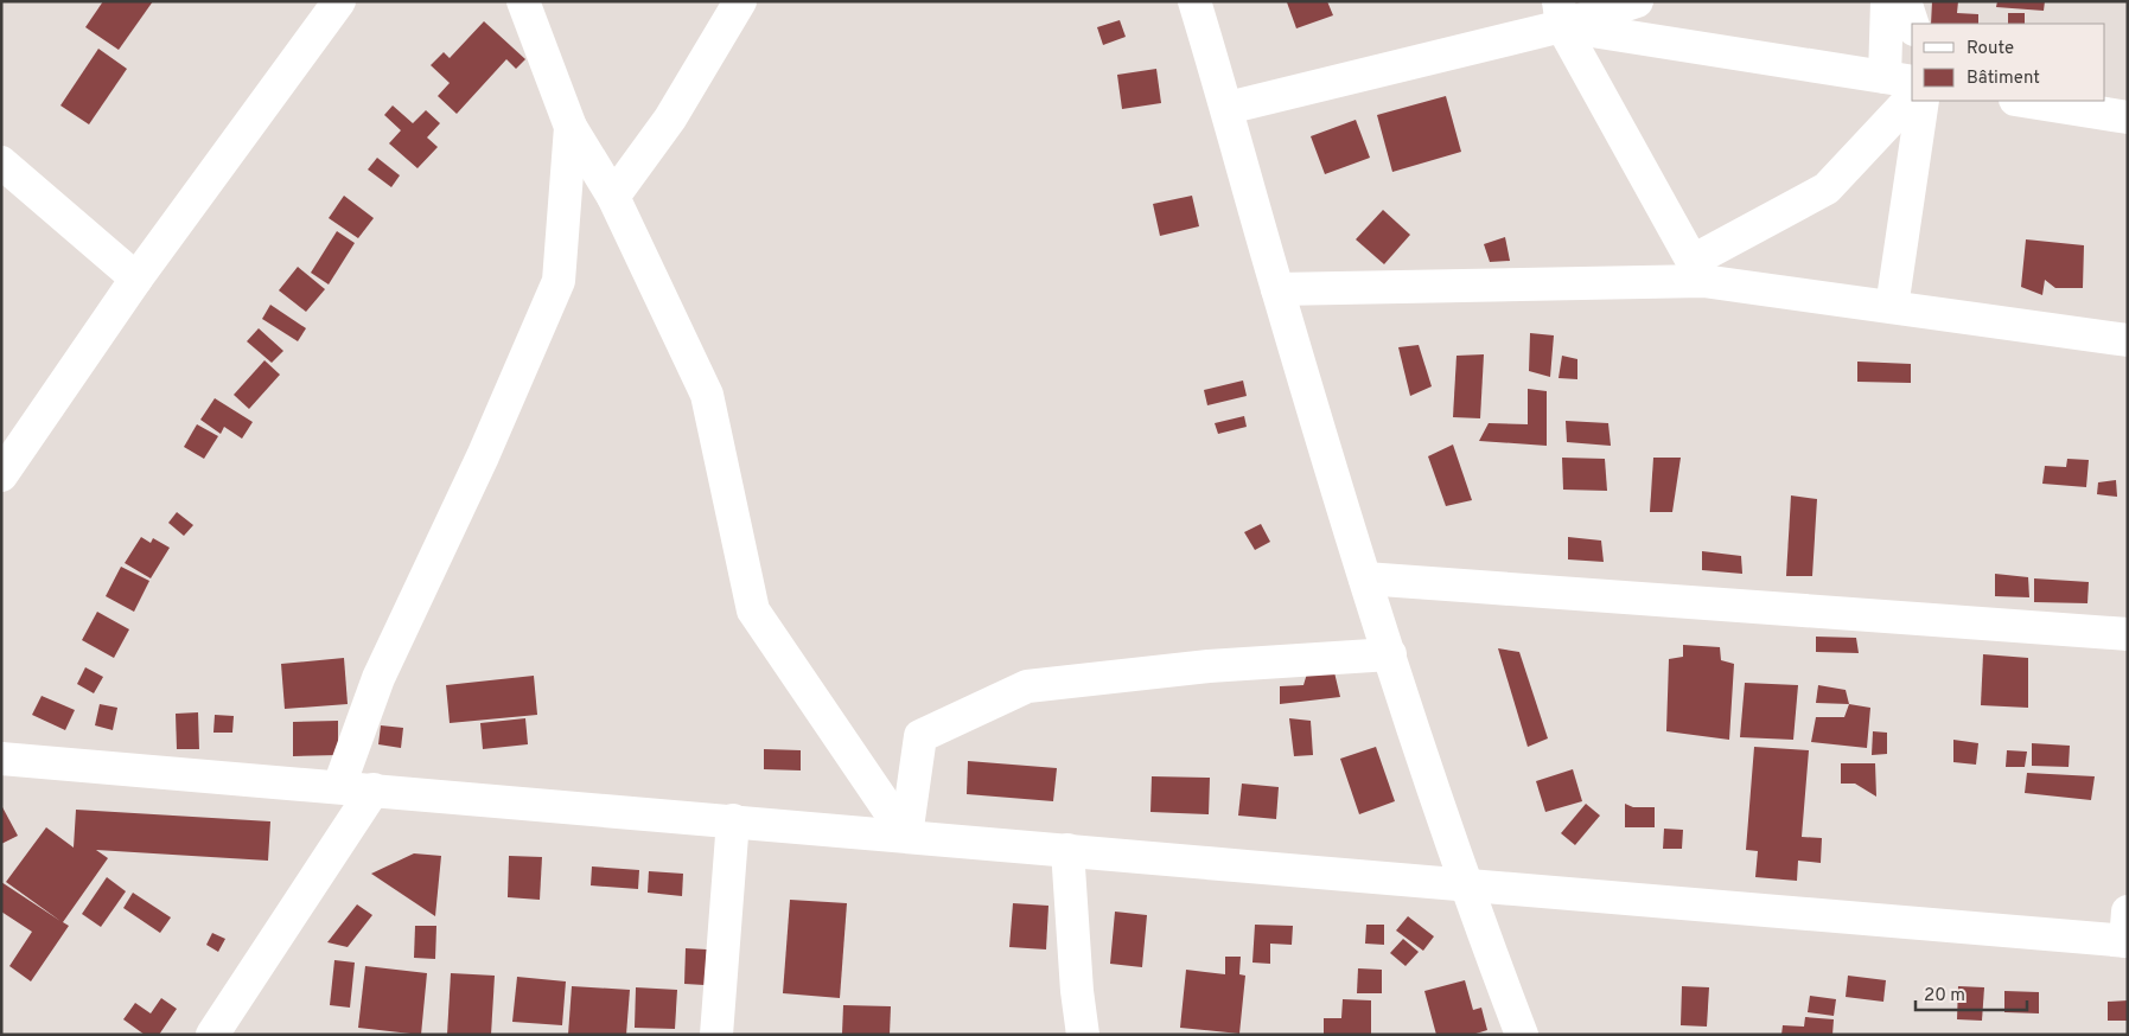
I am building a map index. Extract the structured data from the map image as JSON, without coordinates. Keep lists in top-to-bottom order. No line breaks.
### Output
{"legend":["Route","Bâtiment"],"scale_bar":"20 m"}
